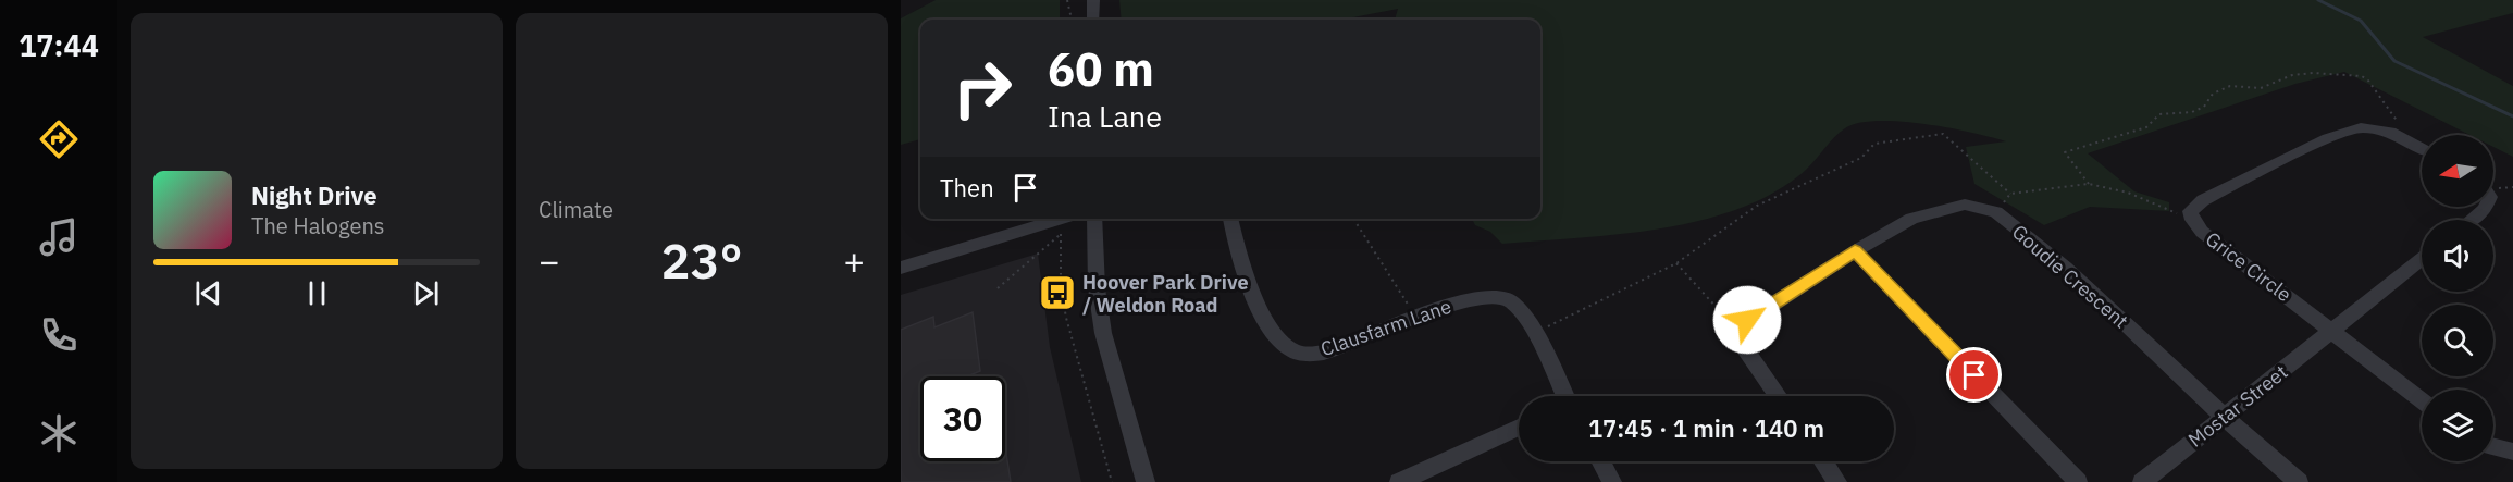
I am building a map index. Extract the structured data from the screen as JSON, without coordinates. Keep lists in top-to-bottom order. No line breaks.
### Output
{"streets":{"street":["Grice Circle","Goudie Crescent","Clausfarm Lane","Mostar Street"]},"crossings":[["Grice Circle","Mostar Street"],["Goudie Crescent","Mostar Street"]],"places":{"bus stop":["Hoover Park Drive / Weldon Road"]},"north":"left","page":{"tabs":"17:44","tile":"Climate","turn":["60 m","Ina Lane"],"then":"Then","song":["Night Drive","The Halogens"],"heat":["−","23°","+"],"limit":"30","trip":"17:45 · 1 min · 140 m"}}
